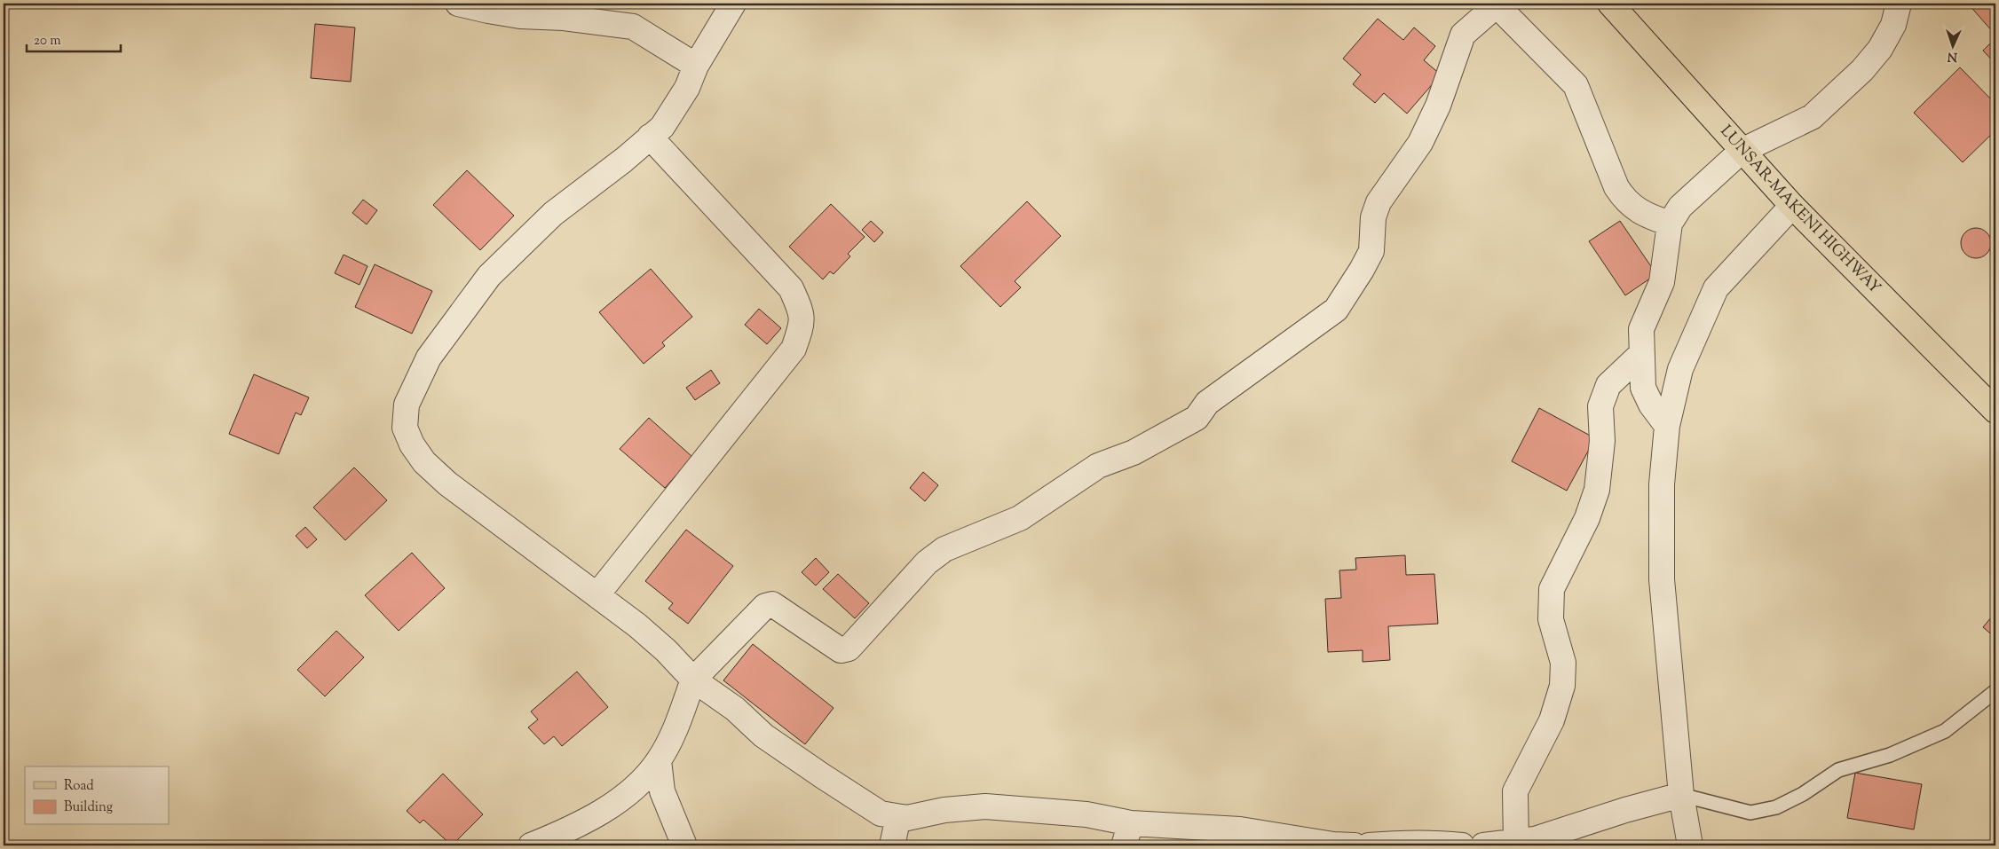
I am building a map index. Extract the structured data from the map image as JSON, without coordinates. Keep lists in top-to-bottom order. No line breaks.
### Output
{"streets":{"main road":["LUNSAR-MAKENI HIGHWAY"]},"legend":["Road","Building"],"scale_bar":"20 m","north":"bottom"}
